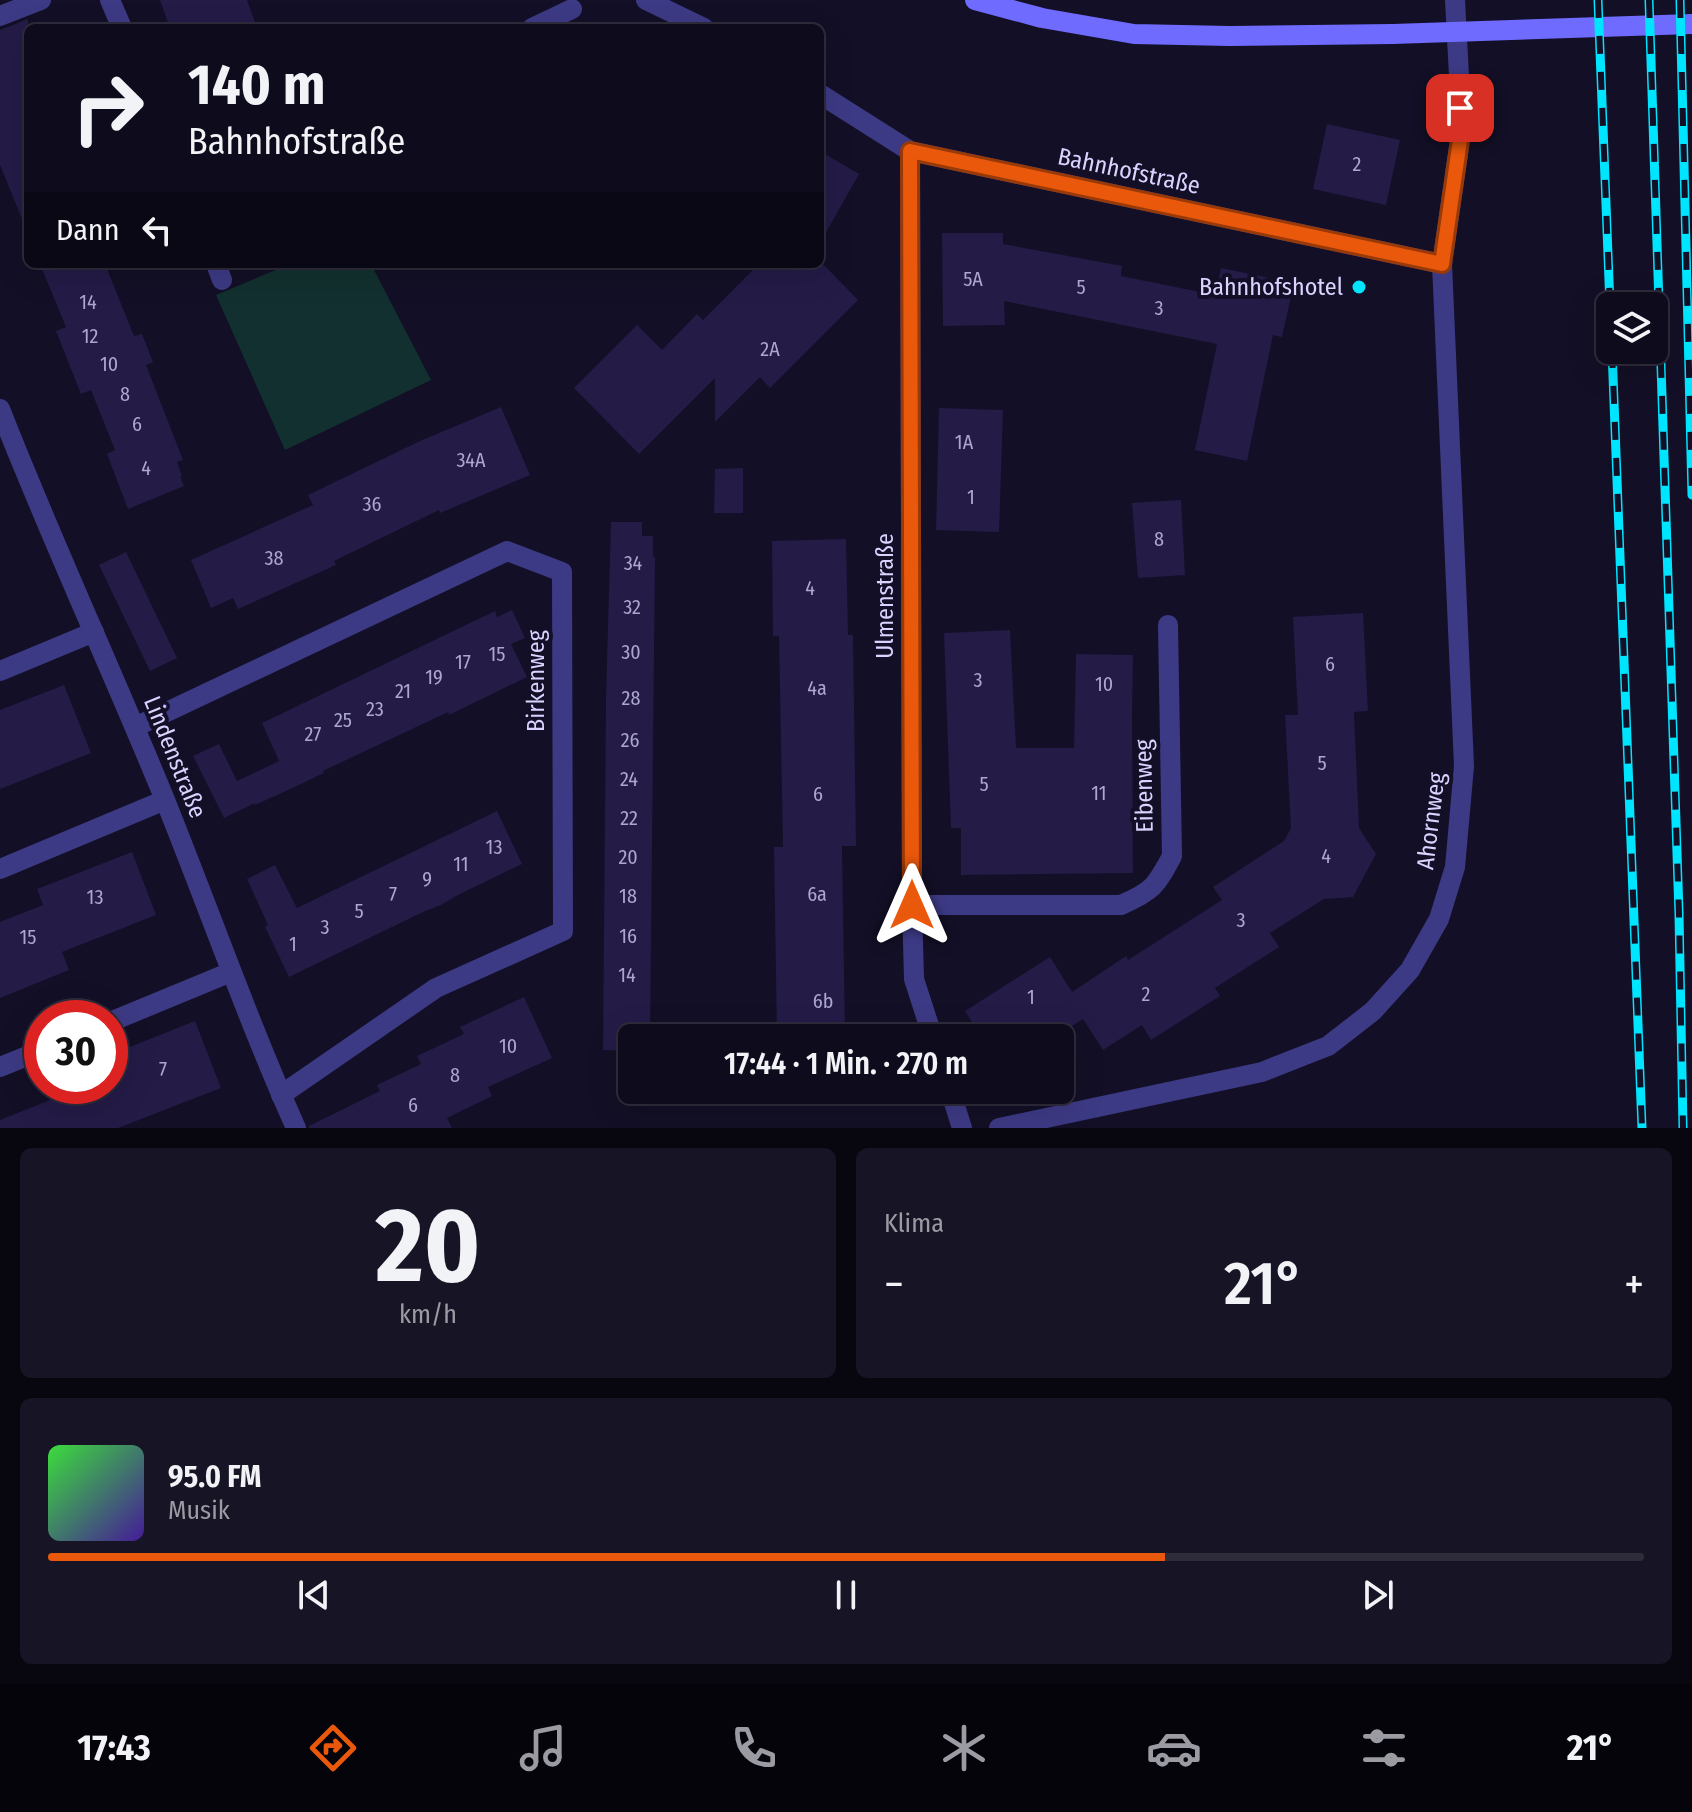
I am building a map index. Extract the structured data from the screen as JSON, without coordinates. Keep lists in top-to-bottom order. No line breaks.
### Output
{"streets":{"street":["Bahnhofstraße","Ulmenstraße","Birkenweg","Lindenstraße","Eibenweg","Ahornweg"]},"crossings":[["Bahnhofstraße","Ulmenstraße"],["Bahnhofstraße","Ahornweg"],["Ulmenstraße","Eibenweg"],["Birkenweg","Lindenstraße"]],"places":["Bahnhofshotel"],"house_numbers":["2","5A","5","14","3","12","2A","10","8","6","1A","34A","4","1","36","8","38","34","4","32","30","15","17","6","19","3","10","4a","21","28","23","25","27","26","5","24","5","11","6","22","13","4","20","11","9","7","6a","18","13","5","3","3","16","15","1","14","2","1","6b","10","7","8","6"],"page":{"turn":["140 m","Bahnhofstraße"],"then":"Dann","limit":"30","trip":"17:44 · 1 Min. · 270 m","tile":[["20","km/h"],"Klima"],"heat":["−","21°","+"],"song":["95.0 FM","Musik"],"tabs":["17:43","21°"]}}
